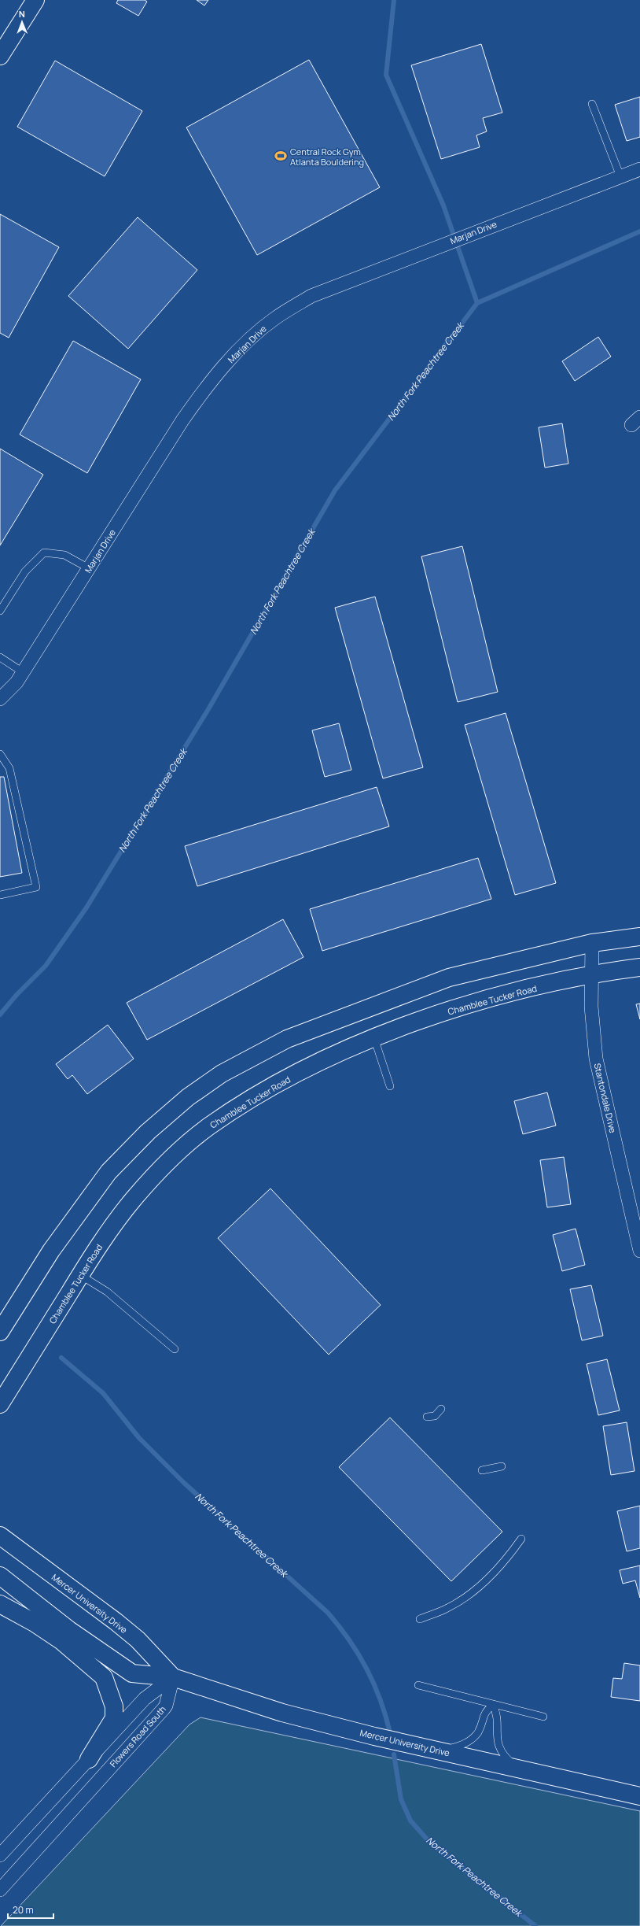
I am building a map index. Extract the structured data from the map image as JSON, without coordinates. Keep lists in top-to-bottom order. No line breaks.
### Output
{"streets":{"main road":["Chamblee Tucker Road","Mercer University Drive"],"street":["Marjan Drive","Stantondale Drive","Flowers Road South"]},"crossings":[["Chamblee Tucker Road","Stantondale Drive"],["Mercer University Drive","Flowers Road South"]],"water":["North Fork Peachtree Creek"],"places":{"sports":["Central Rock Gym Atlanta Bouldering"]},"scale_bar":"20 m","north":"top"}
